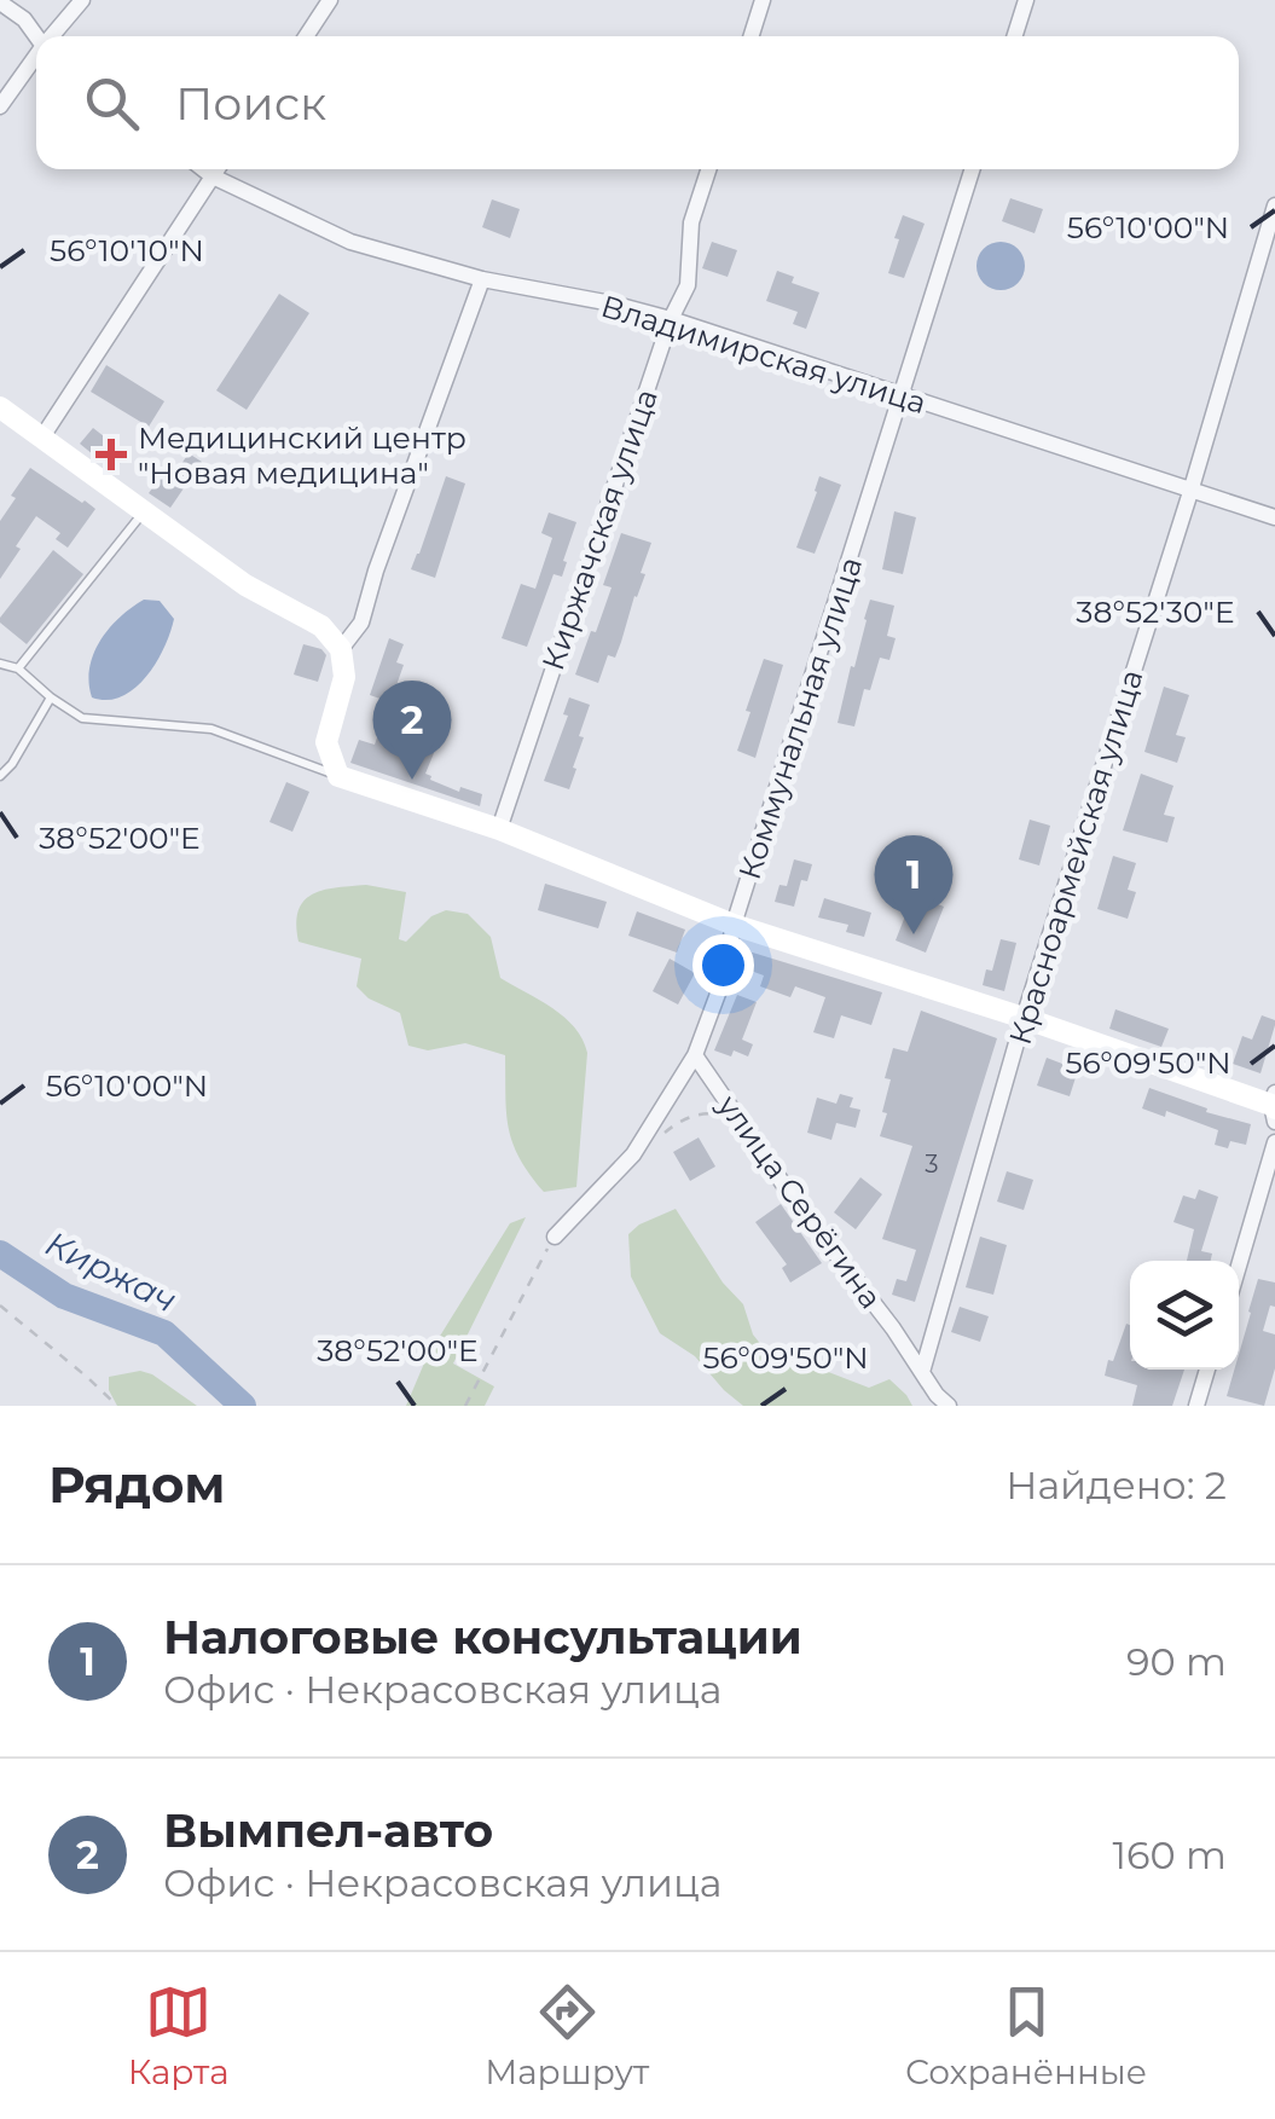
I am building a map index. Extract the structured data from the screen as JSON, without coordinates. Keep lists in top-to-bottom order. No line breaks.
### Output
{"streets":{"street":["Владимирская улица","Киржачская улица","Коммунальная улица","Красноармейская улица","улица Серёгина"]},"crossings":[["Владимирская улица","Киржачская улица"],["Владимирская улица","Коммунальная улица"],["Владимирская улица","Красноармейская улица"],["Коммунальная улица","улица Серёгина"],["Красноармейская улица","улица Серёгина"]],"water":["Киржач"],"places":{"health":["Медицинский центр \"Новая медицина\""]},"house_numbers":["3"],"page":{"search":"Поиск","pins":["2","1"],"heading":["Рядом","Найдено: 2"],"list":[{"mark":"1","name":"Налоговые консультации","note":"Офис · Некрасовская улица","value":"90 m"},{"mark":"2","name":"Вымпел-авто","note":"Офис · Некрасовская улица","value":"160 m"}],"nav":["Карта","Маршрут","Сохранённые"]},"coordinates":["56°10'00\"N","56°10'10\"N","38°52'30\"E","38°52'00\"E","56°09'50\"N"]}
